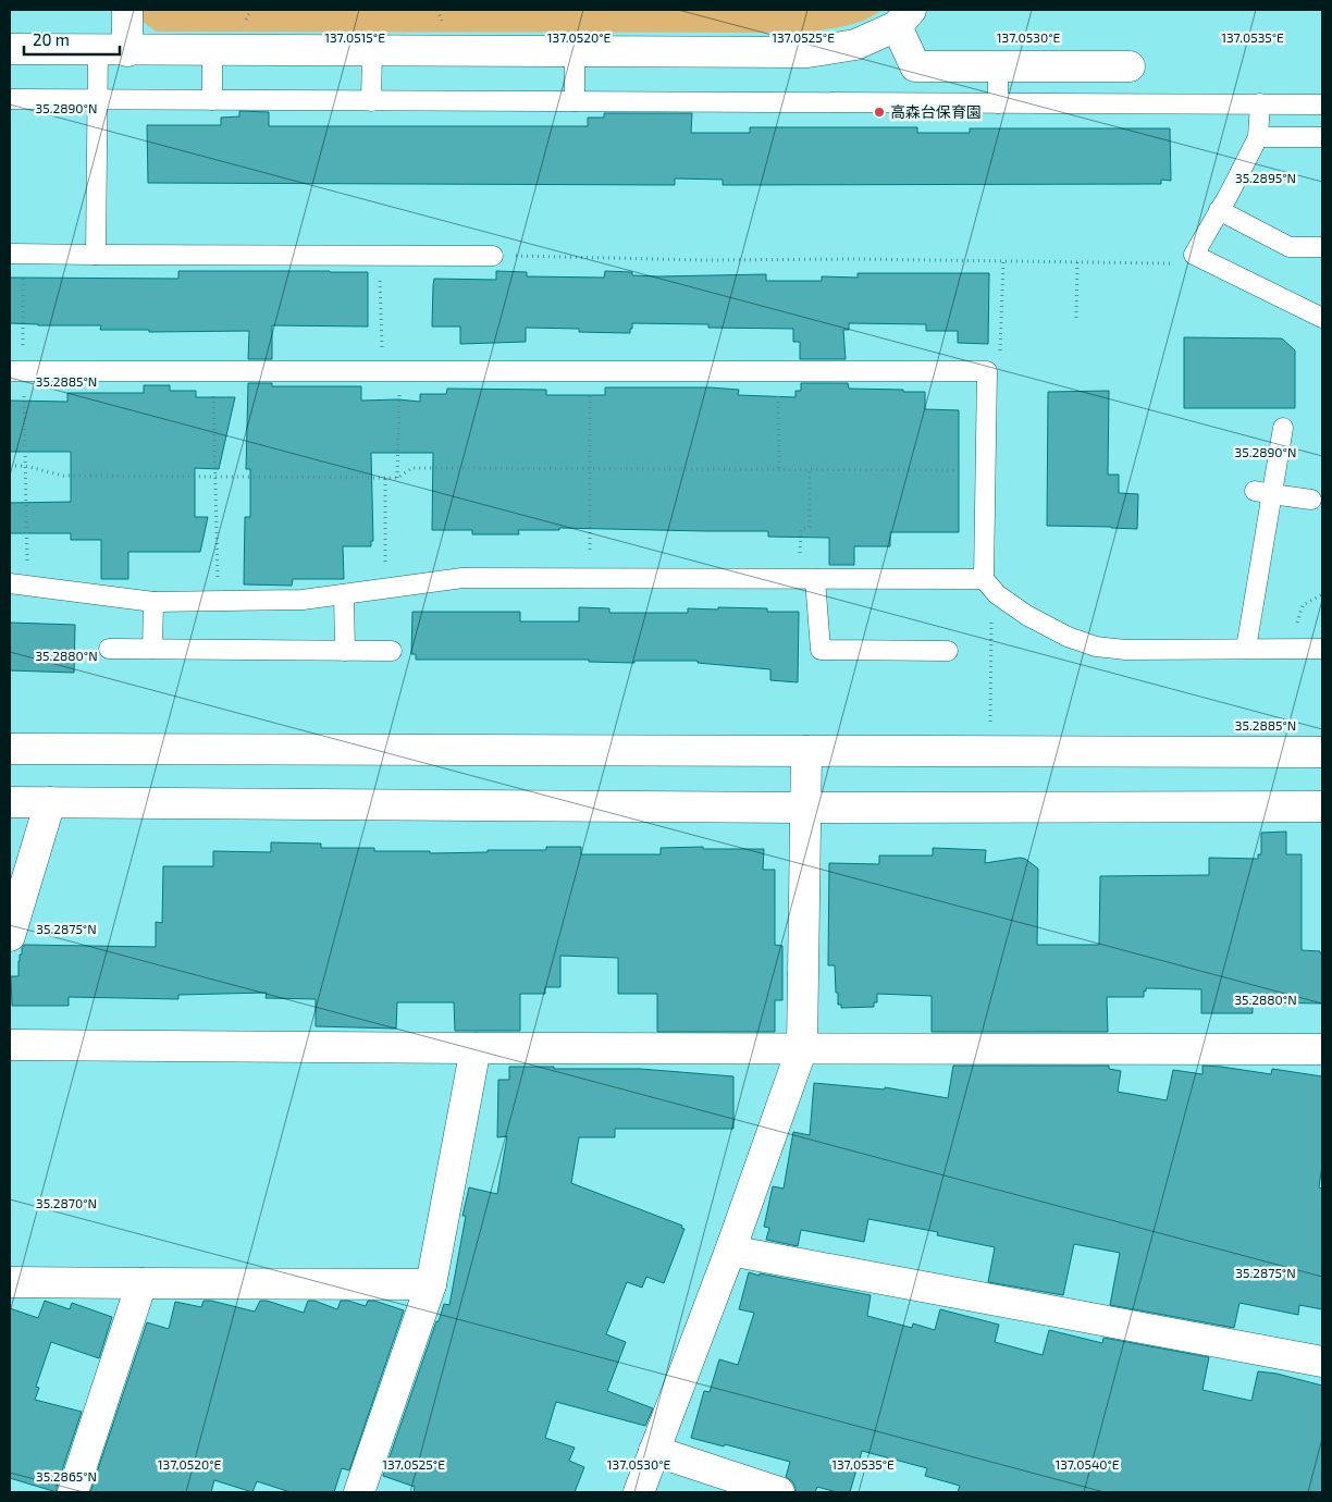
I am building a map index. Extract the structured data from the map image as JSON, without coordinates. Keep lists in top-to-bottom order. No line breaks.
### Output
{"places":["高森台保育園"],"scale_bar":"20 m","coordinates":["137.0515°E","137.0520°E","137.0525°E","137.0530°E","137.0535°E","35.2890°N","35.2895°N","35.2885°N","35.2880°N","35.2875°N","35.2870°N","137.0540°E","35.2865°N"]}
